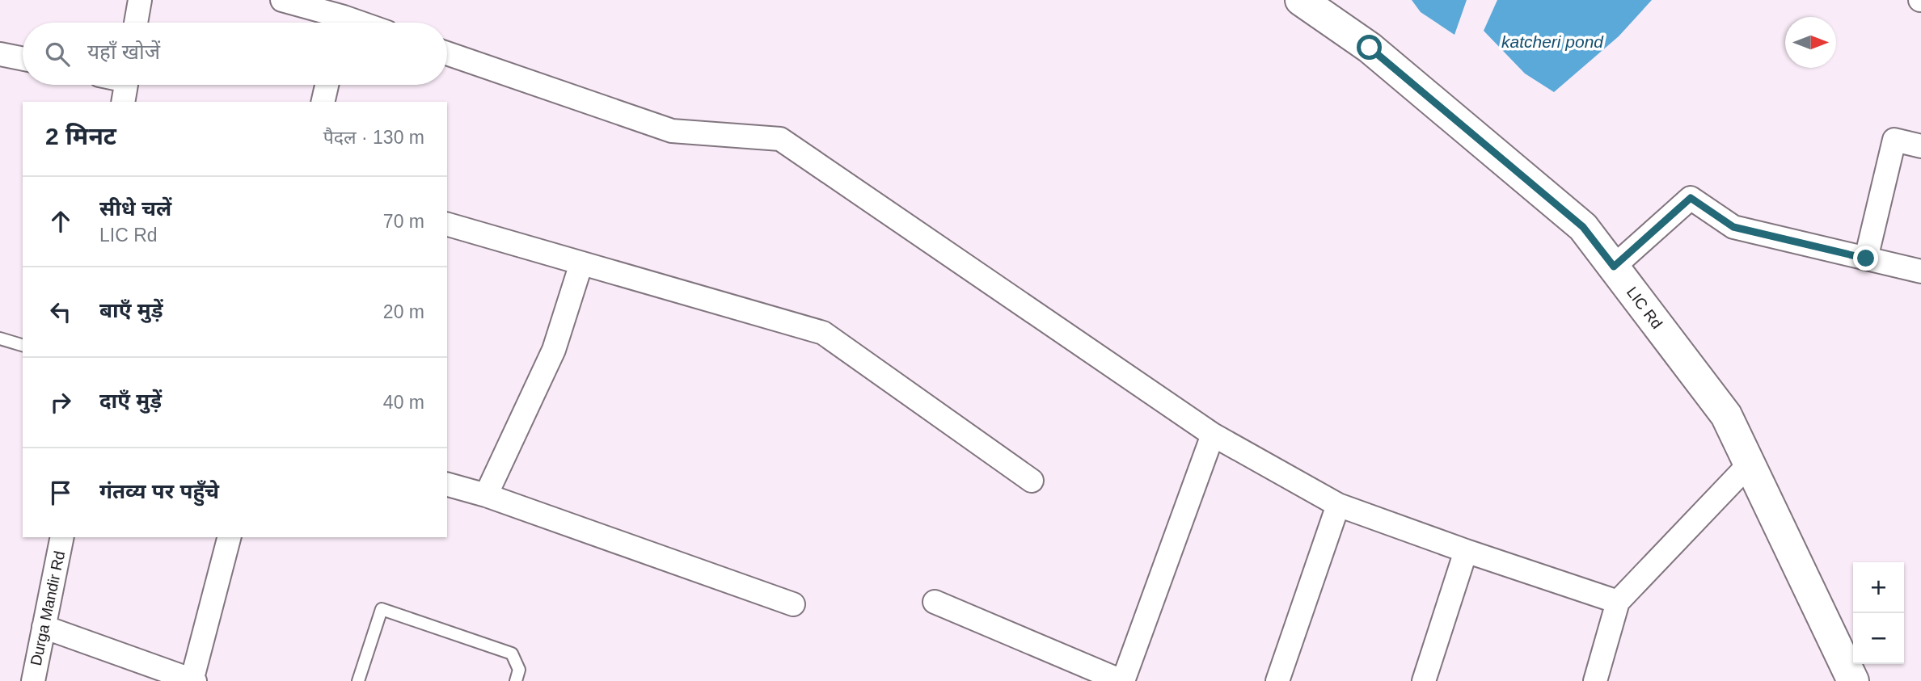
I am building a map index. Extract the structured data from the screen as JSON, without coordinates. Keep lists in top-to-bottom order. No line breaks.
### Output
{"streets":{"main road":["LIC Rd"],"street":["Durga Mandir Rd"]},"water":["katcheri pond"],"north":"right","page":{"search":"यहाँ खोजें","heading":["2 मिनट","पैदल · 130 m"],"list":[["सीधे चलें","LIC Rd","70 m"],["बाएँ मुड़ें","20 m"],["दाएँ मुड़ें","40 m"],"गंतव्य पर पहुँचे"],"map_buttons":["+","−"]}}
